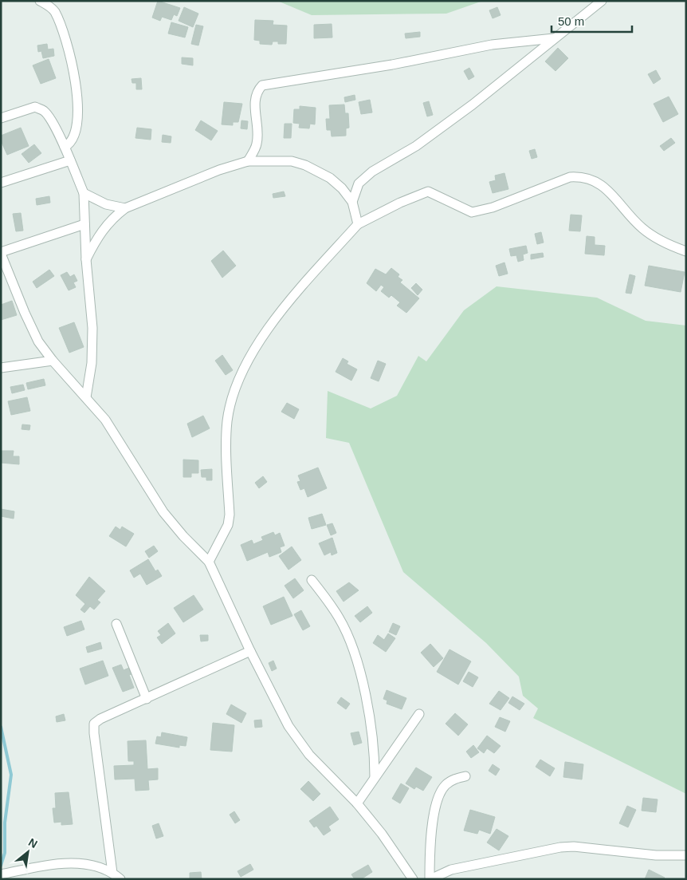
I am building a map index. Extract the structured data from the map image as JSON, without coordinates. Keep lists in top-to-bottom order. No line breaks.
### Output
{"scale_bar":"50 m","north":"top right"}
